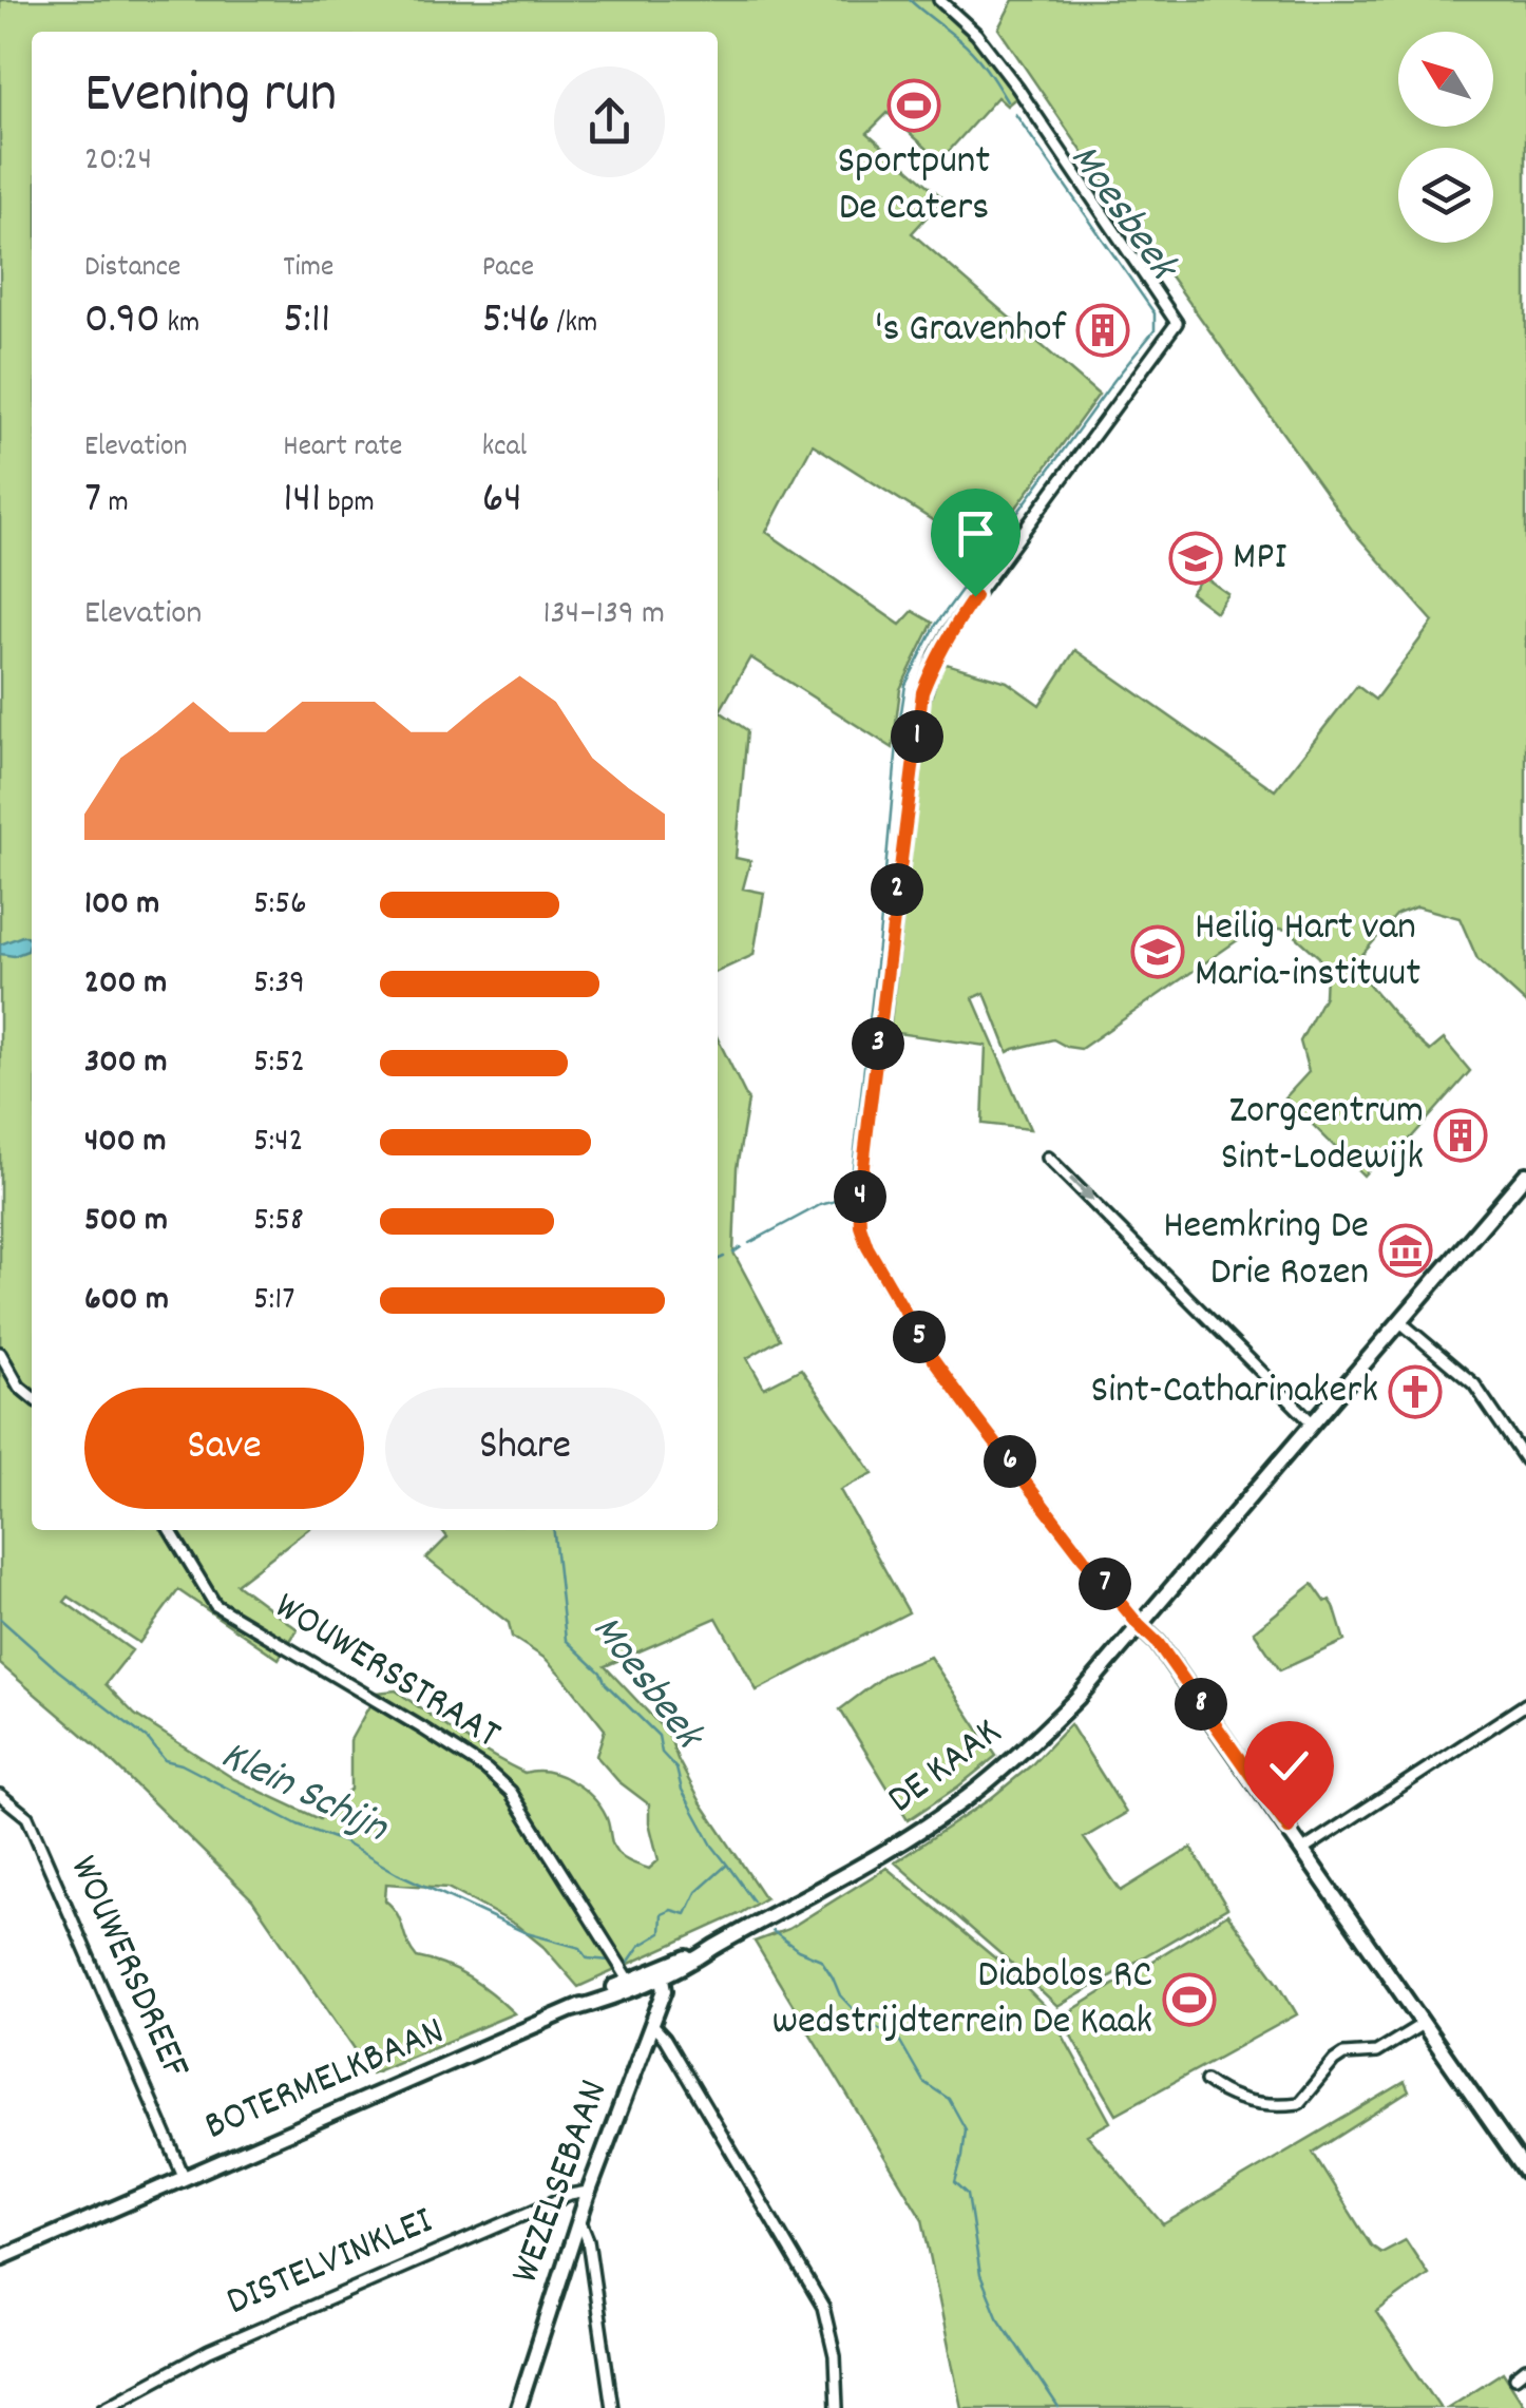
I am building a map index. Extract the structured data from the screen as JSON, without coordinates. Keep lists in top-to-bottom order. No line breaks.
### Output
{"streets":{"main road":["DE KAAK","BOTERMELKBAAN","WEZELSEBAAN"],"street":["WOUWERSSTRAAT","WOUWERSDREEF","DISTELVINKLEI"]},"crossings":[["WOUWERSSTRAAT","BOTERMELKBAAN"],["DE KAAK","BOTERMELKBAAN"],["WOUWERSDREEF","BOTERMELKBAAN"],["BOTERMELKBAAN","WEZELSEBAAN"],["WEZELSEBAAN","DISTELVINKLEI"]],"water":["Moesbeek","Klein Schijn"],"places":{"sports":["Sportpunt De Caters","Diabolos RC wedstrijdterrein De Kaak"],"building":["'s Gravenhof","Zorgcentrum Sint-Lodewijk"],"school or university":["MPI","Heilig Hart van Maria-instituut"],"museum":["Heemkring De Drie Rozen"],"church":["Sint-Catharinakerk"]},"north":"top left","page":{"heading":["Evening run","20:24"],"stats":[["Distance","0.90 km"],["Time","5:11"],["Pace","5:46 /km"],["Elevation","7 m"],["Heart rate","141 bpm"],["kcal","64"]],"chart":["Elevation","134–139 m"],"pins":["1","2","3","4","5","6","7","8"],"list":[{"name":"100 m","note":"5:56"},{"name":"200 m","note":"5:39"},{"name":"300 m","note":"5:52"},{"name":"400 m","note":"5:42"},{"name":"500 m","note":"5:58"},{"name":"600 m","note":"5:17"}],"buttons":["Save","Share"]}}
